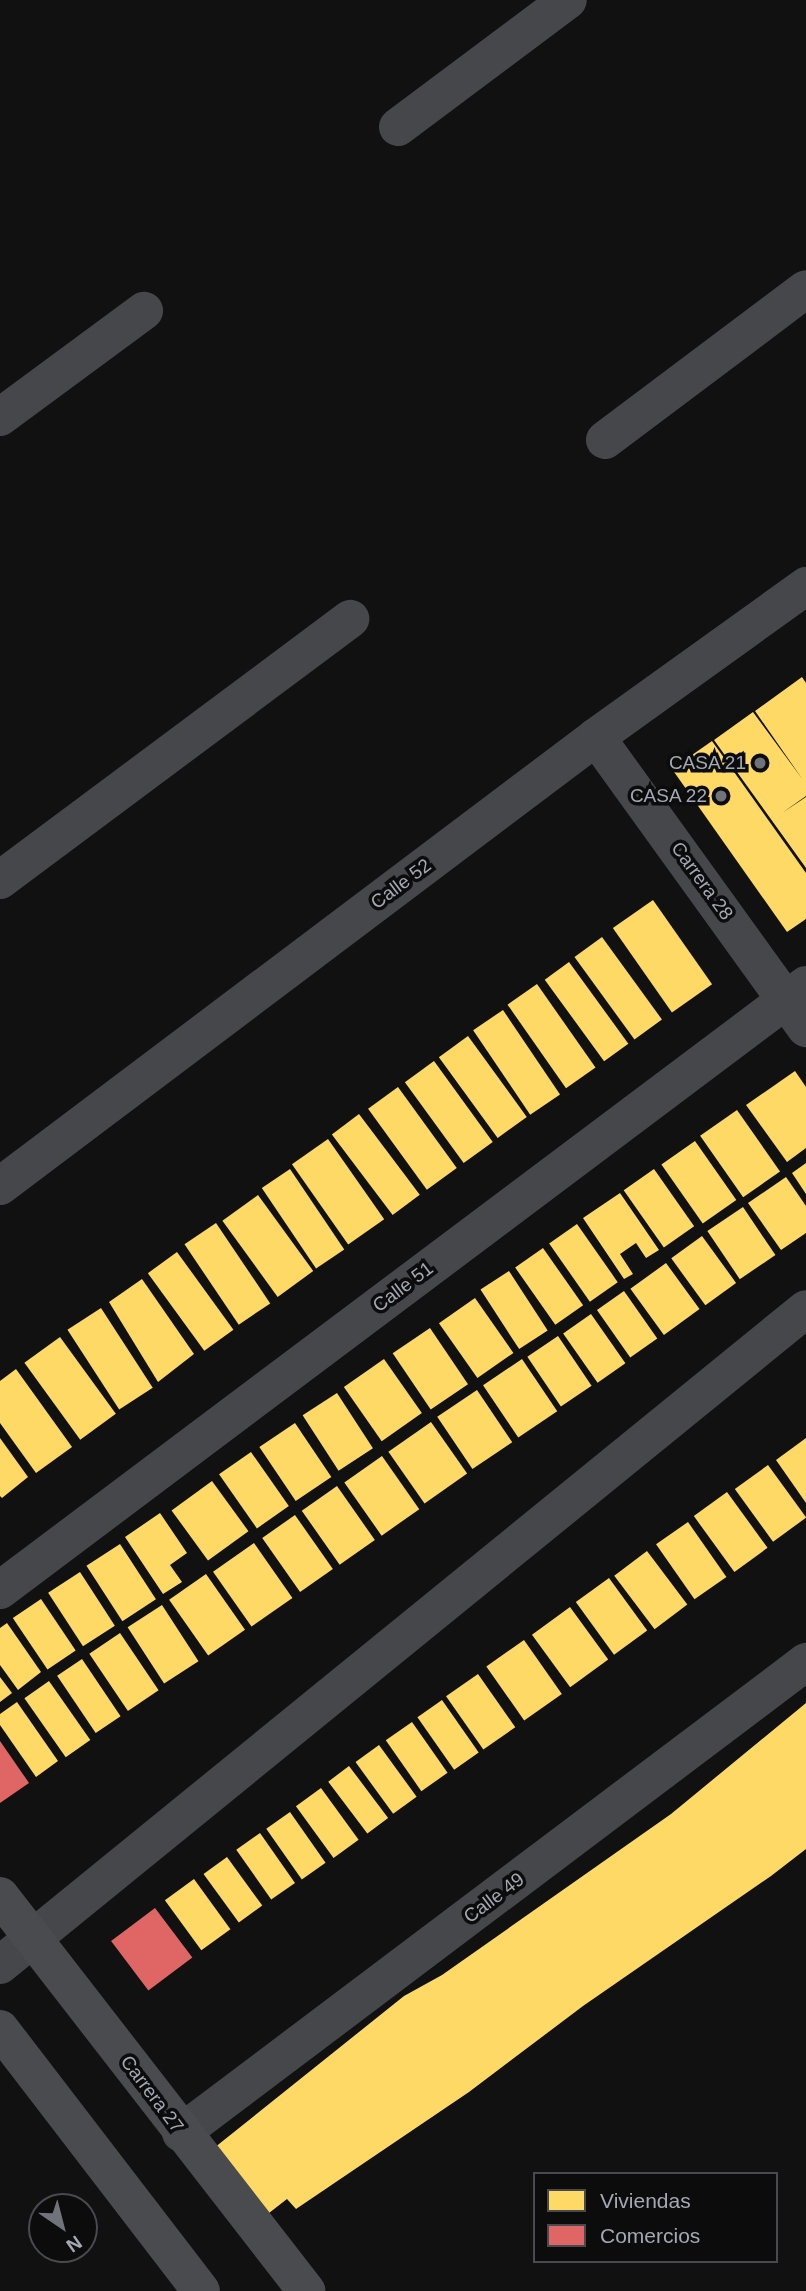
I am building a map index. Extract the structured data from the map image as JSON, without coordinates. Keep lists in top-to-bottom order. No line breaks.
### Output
{"streets":{"street":["Carrera 28","Calle 52","Calle 51","Calle 49","Carrera 27"]},"crossings":[["Carrera 28","Calle 52"],["Carrera 28","Calle 51"],["Calle 49","Carrera 27"]],"places":["CASA 21","CASA 22"],"legend":["Viviendas","Comercios"],"north":"bottom right"}
